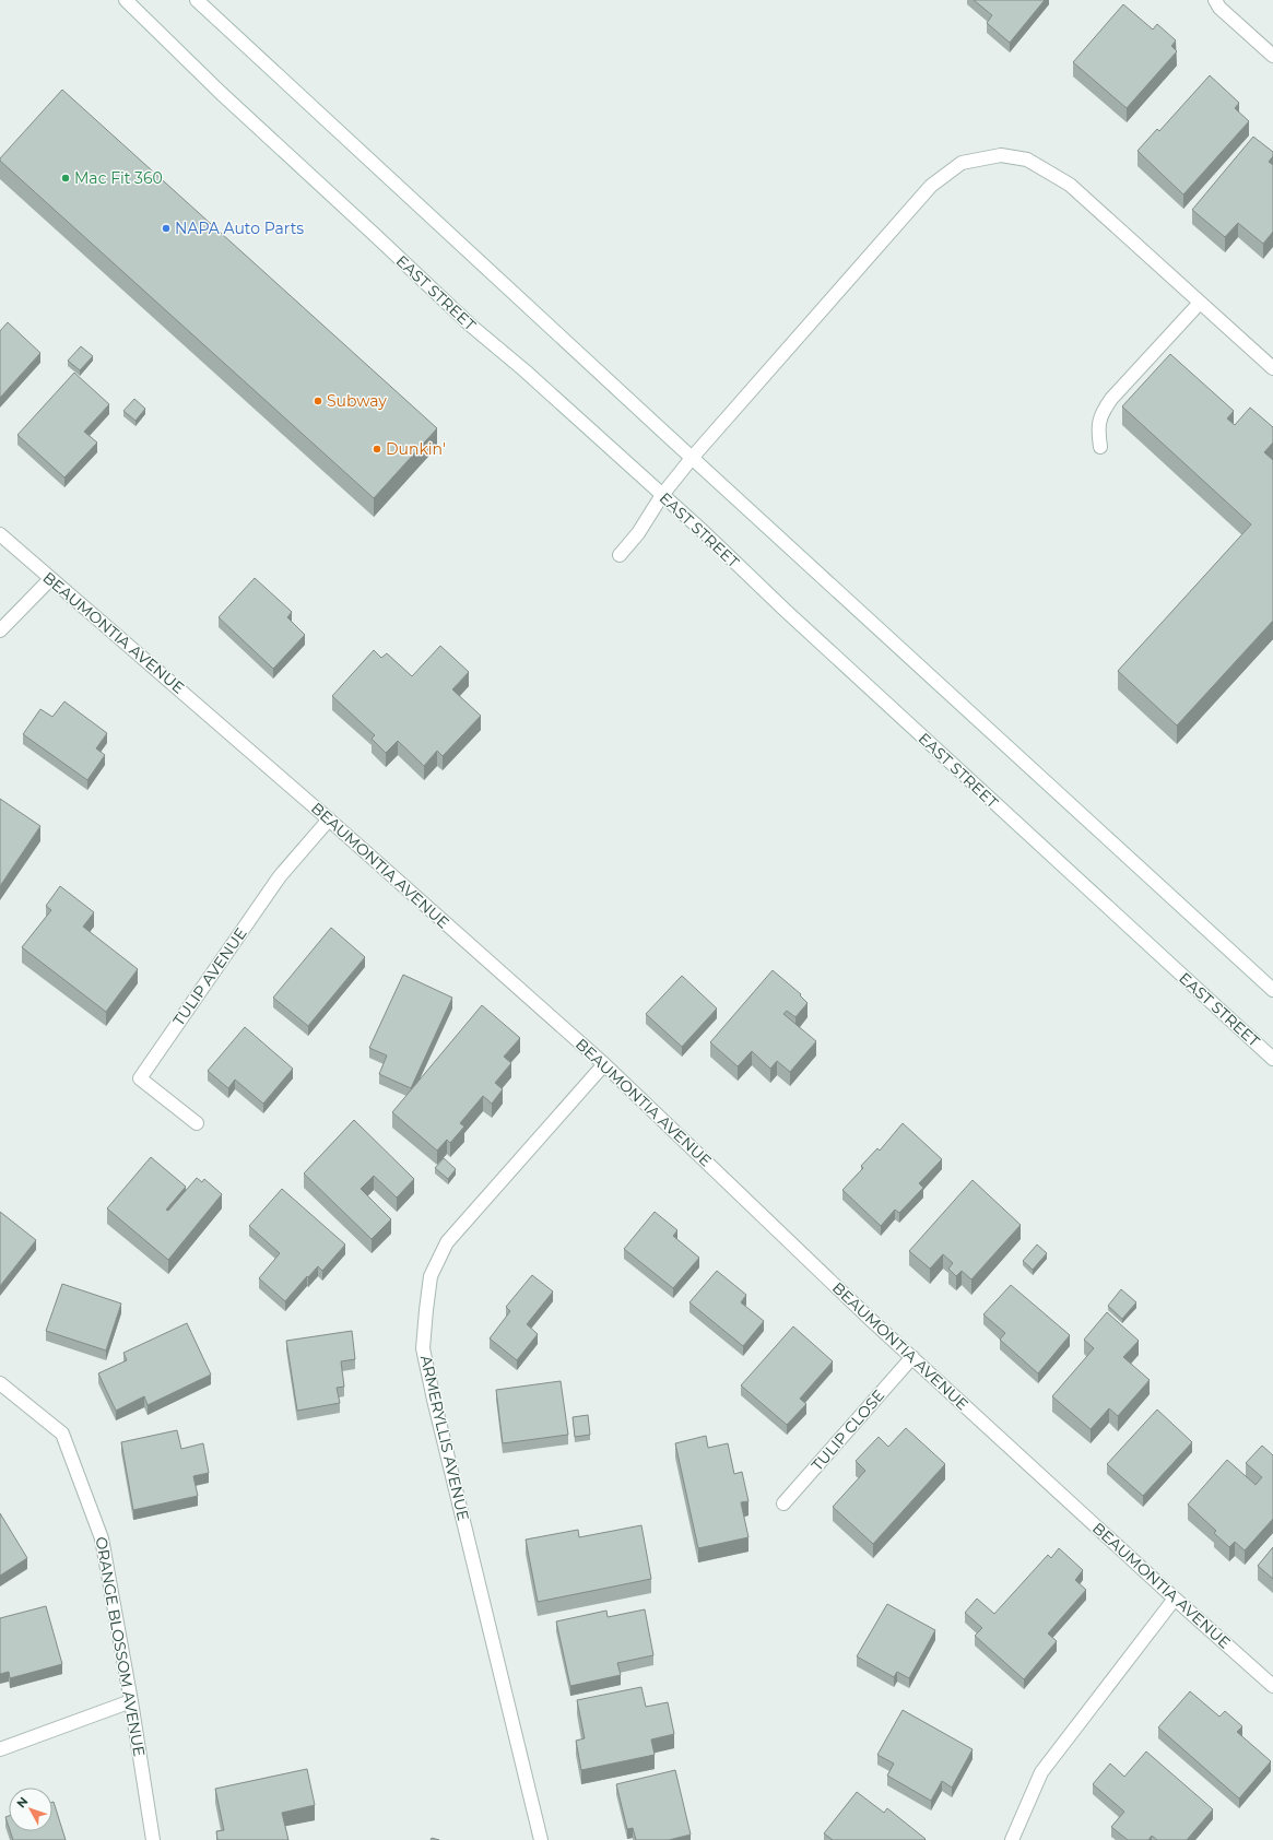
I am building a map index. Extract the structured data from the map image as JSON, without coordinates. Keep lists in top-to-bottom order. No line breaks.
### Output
{"streets":{"street":["EAST STREET","BEAUMONTIA AVENUE","TULIP AVENUE","TULIP CLOSE","ARMERYLLIS AVENUE","ORANGE BLOSSOM AVENUE"]},"crossings":[["BEAUMONTIA AVENUE","TULIP AVENUE"],["BEAUMONTIA AVENUE","TULIP CLOSE"],["BEAUMONTIA AVENUE","ARMERYLLIS AVENUE"]],"places":["Mac Fit 360","NAPA Auto Parts","Subway","Dunkin'"],"north":"top left"}
